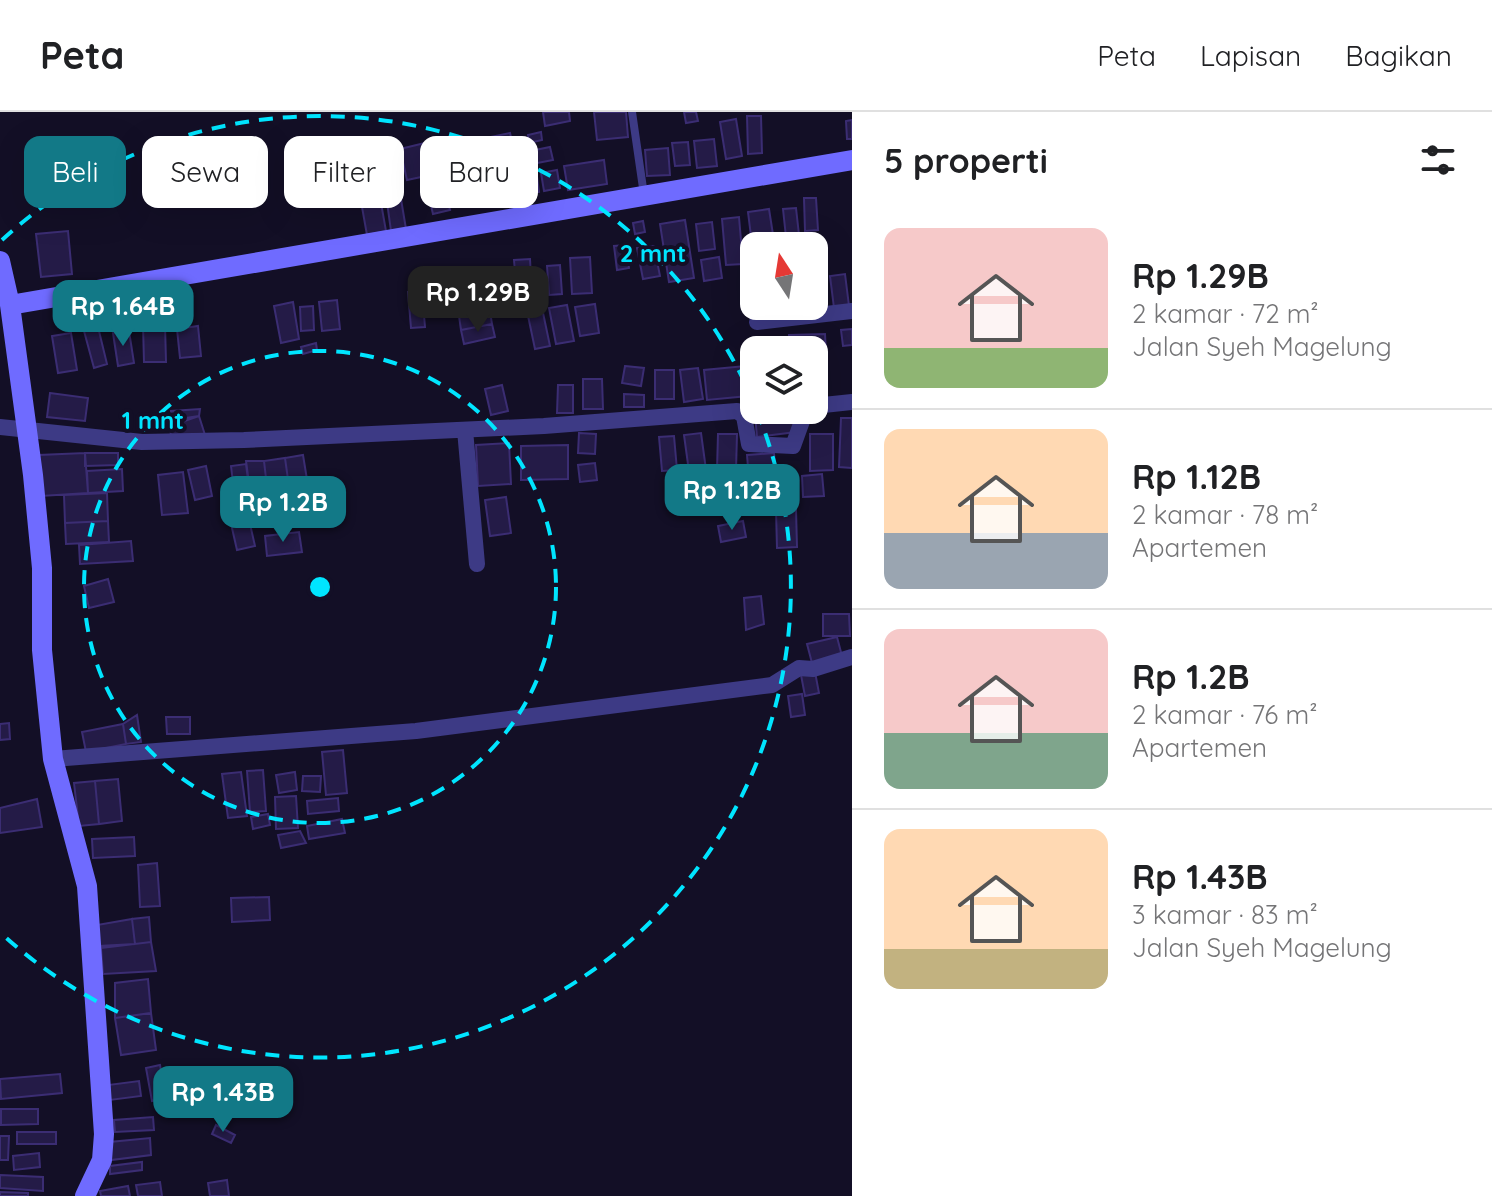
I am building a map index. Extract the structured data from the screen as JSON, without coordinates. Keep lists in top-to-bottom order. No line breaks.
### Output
{"north":"top","page":{"header":"Peta","nav":["Peta","Lapisan","Bagikan"],"heading":"5 properti","chip":["Beli","Sewa","Filter","Baru"],"list":[{"name":"Rp 1.29B","note":"2 kamar · 72 m² · Jalan Syeh Magelung"},{"name":"Rp 1.12B","note":"2 kamar · 78 m² · Apartemen"},{"name":"Rp 1.2B","note":"2 kamar · 76 m² · Apartemen"},{"name":"Rp 1.43B","note":"3 kamar · 83 m² · Jalan Syeh Magelung"}],"price":["Rp 1.29B","Rp 1.64B","Rp 1.12B","Rp 1.2B","Rp 1.43B"]},"rings":["2 mnt","1 mnt"]}
